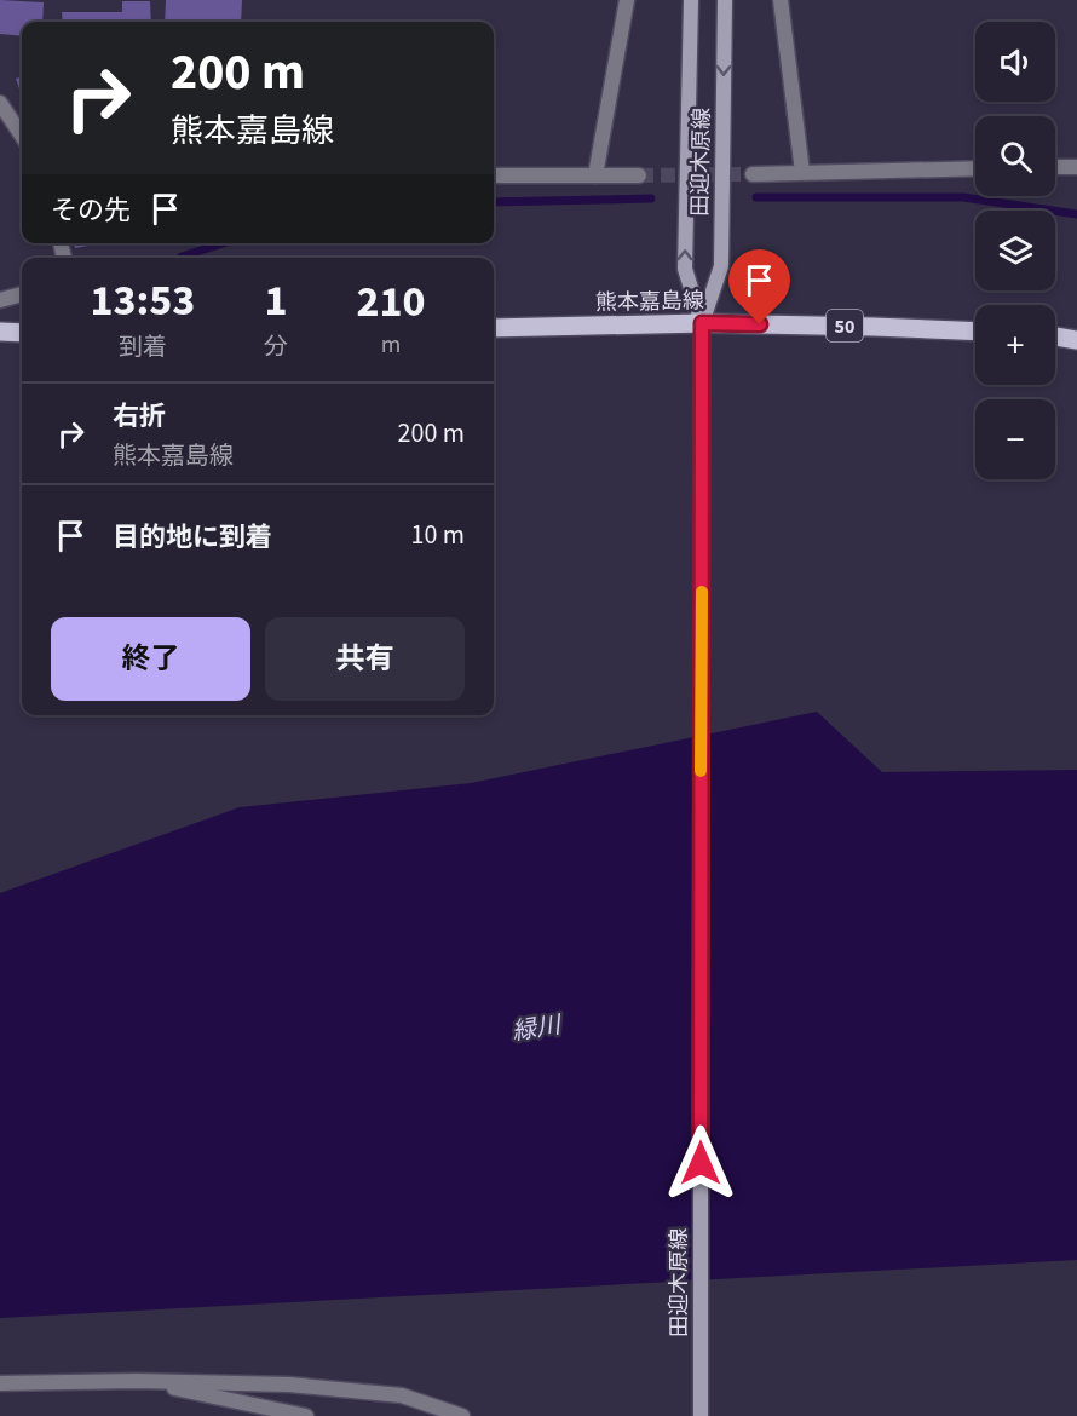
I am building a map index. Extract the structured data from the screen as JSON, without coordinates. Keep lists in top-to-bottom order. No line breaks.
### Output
{"streets":{"main road":["田迎木原線","熊本嘉島線","50"]},"crossings":[["田迎木原線","熊本嘉島線"]],"water":["緑川"],"page":{"map_buttons":["+","−"],"turn":["200 m","熊本嘉島線"],"then":"その先","eta":["13:53","到着","1","分","210","m"],"list":[{"name":"右折","note":"熊本嘉島線","value":"200 m"},{"name":"目的地に到着","value":"10 m"}],"buttons":["終了","共有"]}}
